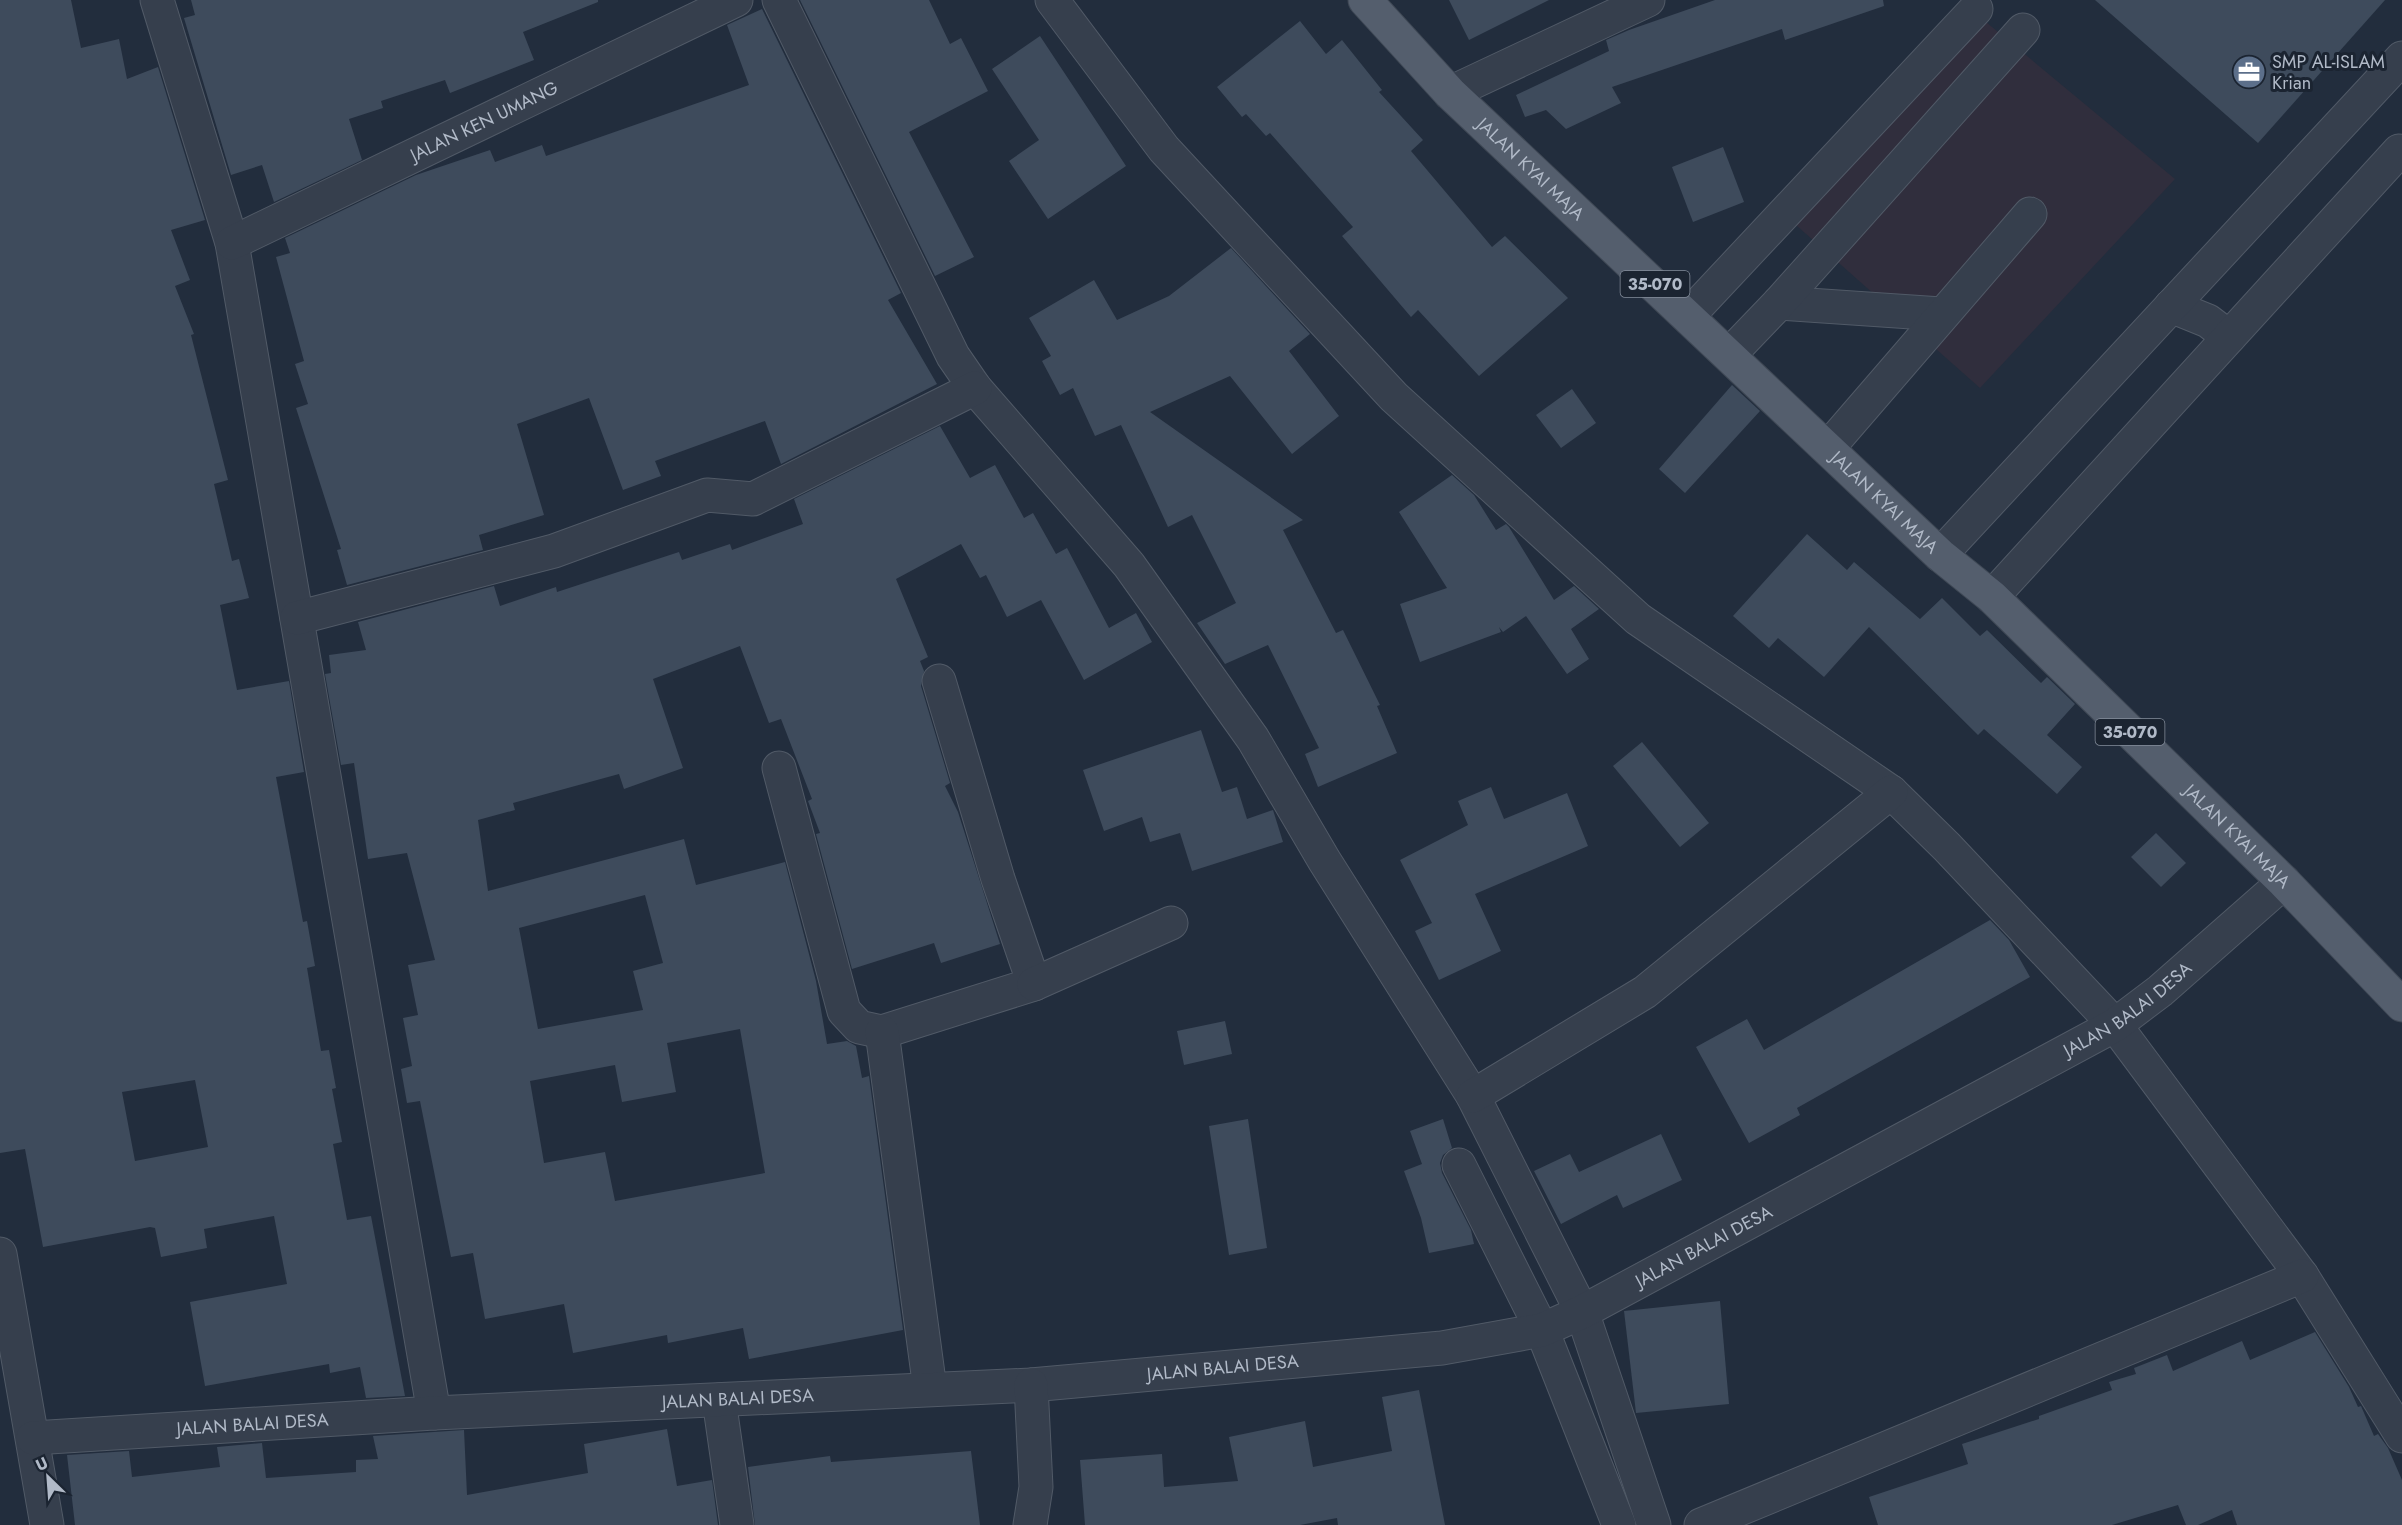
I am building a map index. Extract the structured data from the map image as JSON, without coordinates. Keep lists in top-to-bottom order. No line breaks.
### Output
{"streets":{"main road":["JALAN KYAI MAJA","35-070"],"street":["JALAN KEN UMANG","JALAN BALAI DESA"]},"crossings":[["JALAN KYAI MAJA","JALAN BALAI DESA"]],"places":{"office":["SMP AL-ISLAM Krian"]},"north":"top left"}
